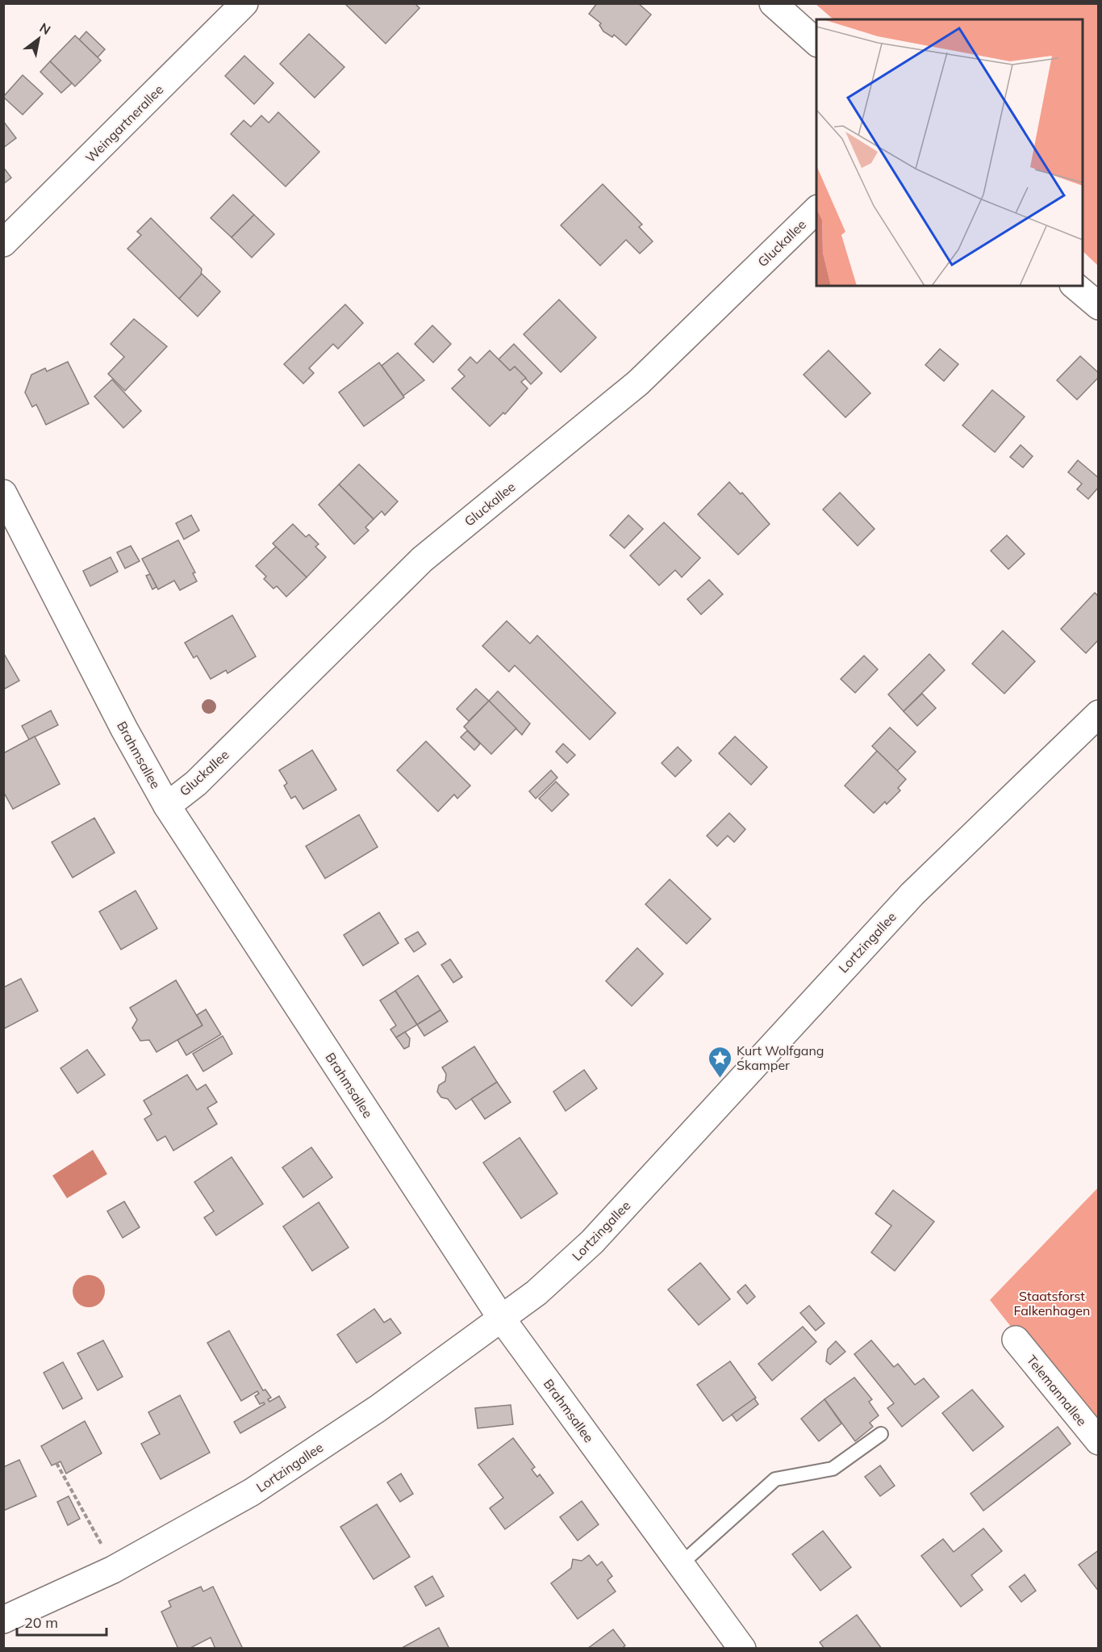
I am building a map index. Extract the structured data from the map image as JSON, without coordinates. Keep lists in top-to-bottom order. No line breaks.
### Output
{"streets":{"street":["Weingartnerallee","Gluckallee","Brahmsallee","Lortzingallee","Telemannallee"]},"crossings":[["Gluckallee","Brahmsallee"],["Brahmsallee","Lortzingallee"]],"parks":["Staatsforst Falkenhagen"],"places":{"place":["Kurt Wolfgang Skamper"]},"scale_bar":"20 m","north":"top right"}
